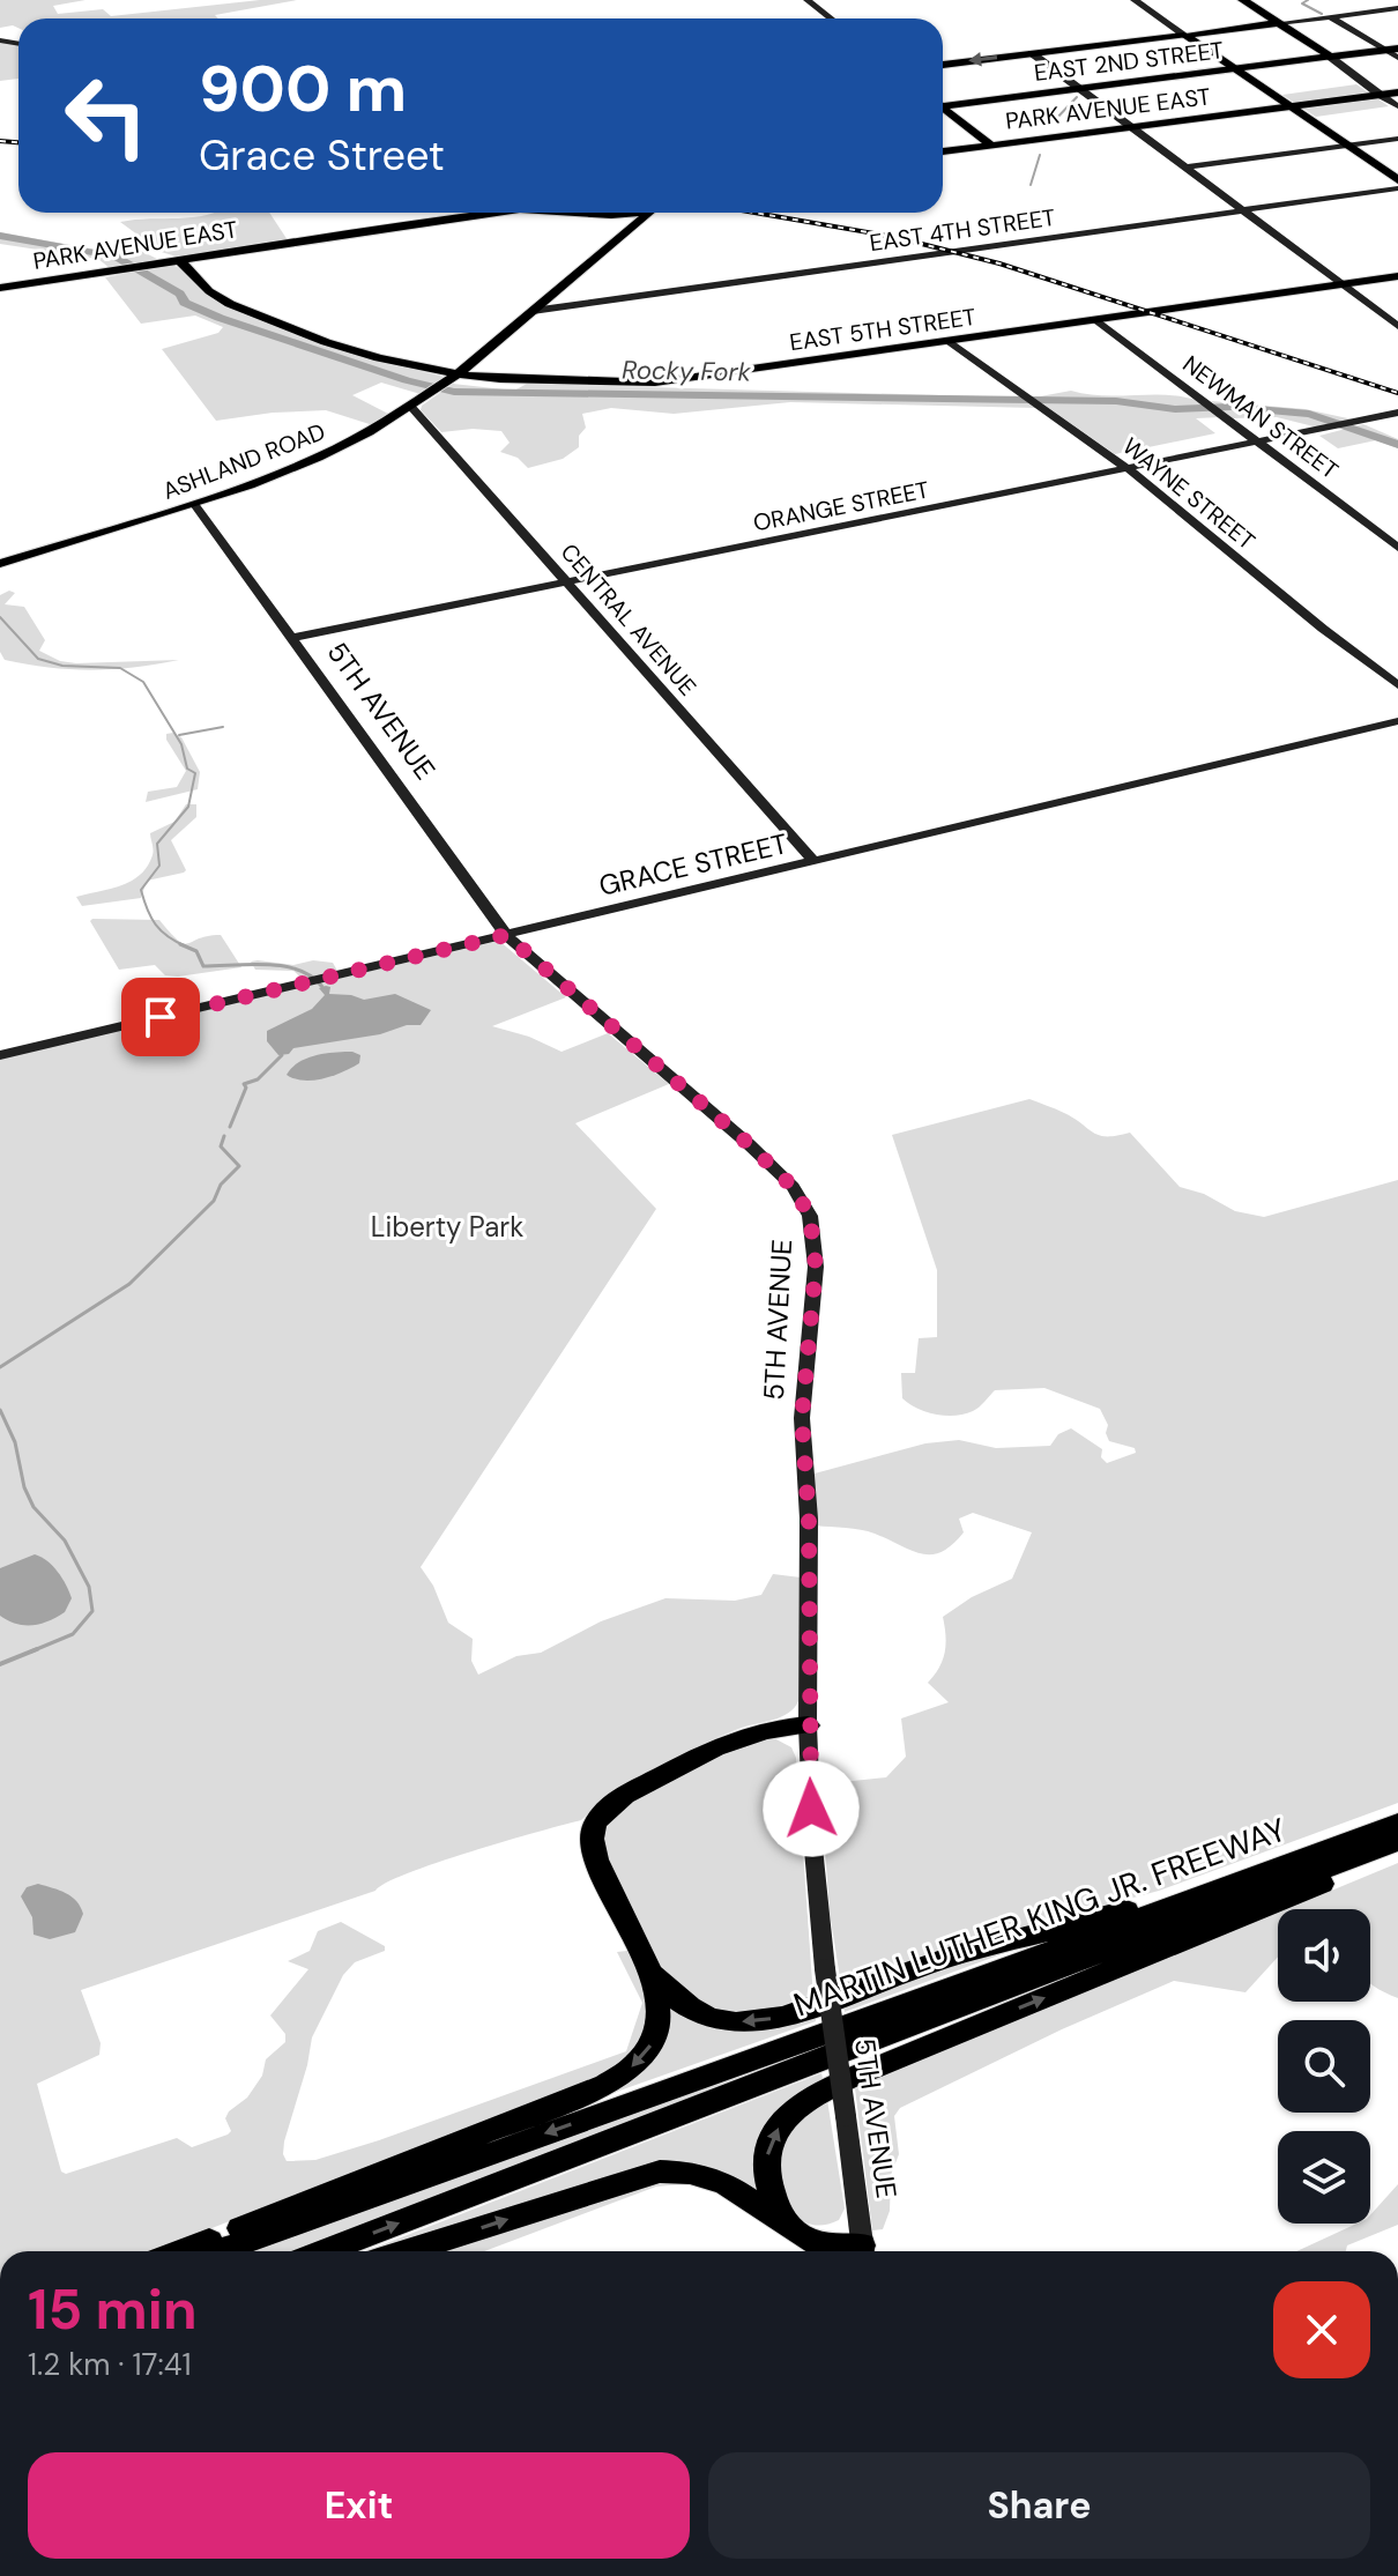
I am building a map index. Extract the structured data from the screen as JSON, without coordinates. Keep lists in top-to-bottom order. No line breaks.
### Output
{"streets":{"highway":["MARTIN LUTHER KING JR. FREEWAY"],"main road":["EAST 2ND STREET","PARK AVENUE EAST","EAST 5TH STREET","ASHLAND ROAD"],"street":["EAST 4TH STREET","NEWMAN STREET","WAYNE STREET","ORANGE STREET","CENTRAL AVENUE","5TH AVENUE","GRACE STREET"]},"crossings":[["PARK AVENUE EAST","EAST 5TH STREET"],["EAST 4TH STREET","ASHLAND ROAD"],["EAST 5TH STREET","NEWMAN STREET"],["EAST 5TH STREET","ASHLAND ROAD"],["EAST 5TH STREET","WAYNE STREET"],["NEWMAN STREET","ORANGE STREET"],["ASHLAND ROAD","CENTRAL AVENUE"],["ASHLAND ROAD","5TH AVENUE"],["WAYNE STREET","ORANGE STREET"],["ORANGE STREET","CENTRAL AVENUE"],["ORANGE STREET","5TH AVENUE"],["CENTRAL AVENUE","GRACE STREET"],["5TH AVENUE","GRACE STREET"]],"water":["Rocky Fork"],"parks":["Liberty Park"],"page":{"turn":["900 m","Grace Street"],"heading":["15 min","1.2 km · 17:41"],"buttons":["Exit","Share"]}}
